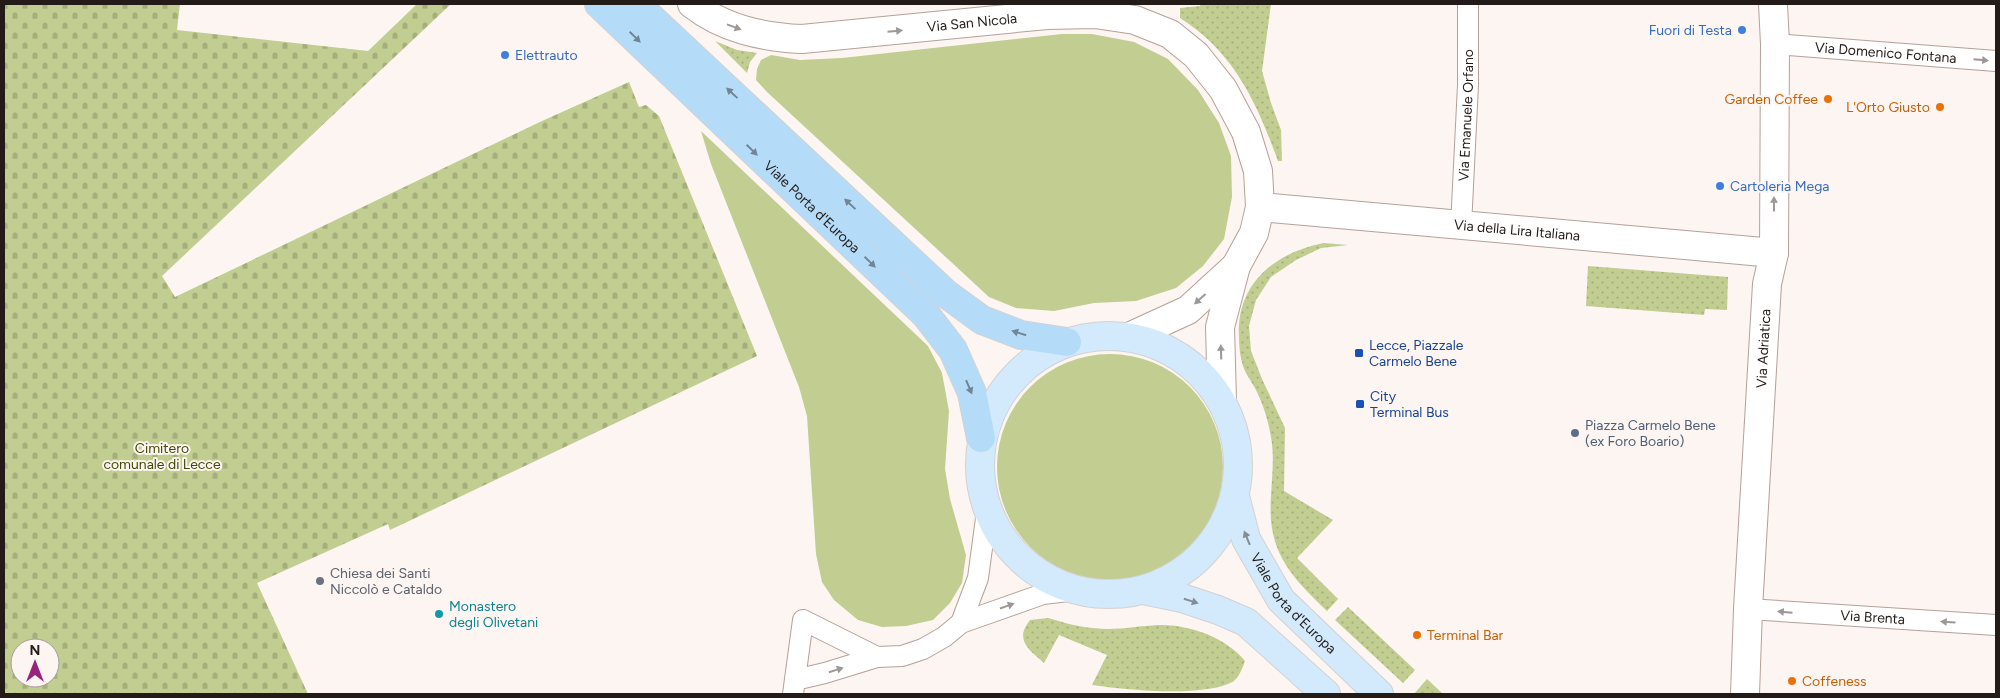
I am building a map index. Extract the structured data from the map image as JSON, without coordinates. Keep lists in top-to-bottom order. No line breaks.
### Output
{"streets":{"highway":["Viale Porta d'Europa"],"street":["Via San Nicola","Via Domenico Fontana","Via Emanuele Orfano","Via della Lira Italiana","Via Adriatica","Via Brenta"]},"crossings":[["Via San Nicola","Viale Porta d'Europa"],["Via San Nicola","Via della Lira Italiana"],["Via Domenico Fontana","Via Adriatica"],["Via Emanuele Orfano","Via della Lira Italiana"],["Via della Lira Italiana","Via Adriatica"],["Via Adriatica","Via Brenta"]],"one_way":["Via Domenico Fontana","Via Brenta"],"parks":["Cimitero comunale di Lecce"],"places":{"other":["Fuori di Testa","Elettrauto","Garden Coffee","L'Orto Giusto","Cartoleria Mega","Piazza Carmelo Bene (ex Foro Boario)","Chiesa dei Santi Niccolò e Cataldo","Monastero degli Olivetani","Terminal Bar","Coffeness"],"transit":["Lecce, Piazzale Carmelo Bene","City Terminal Bus"]},"north":"top"}
